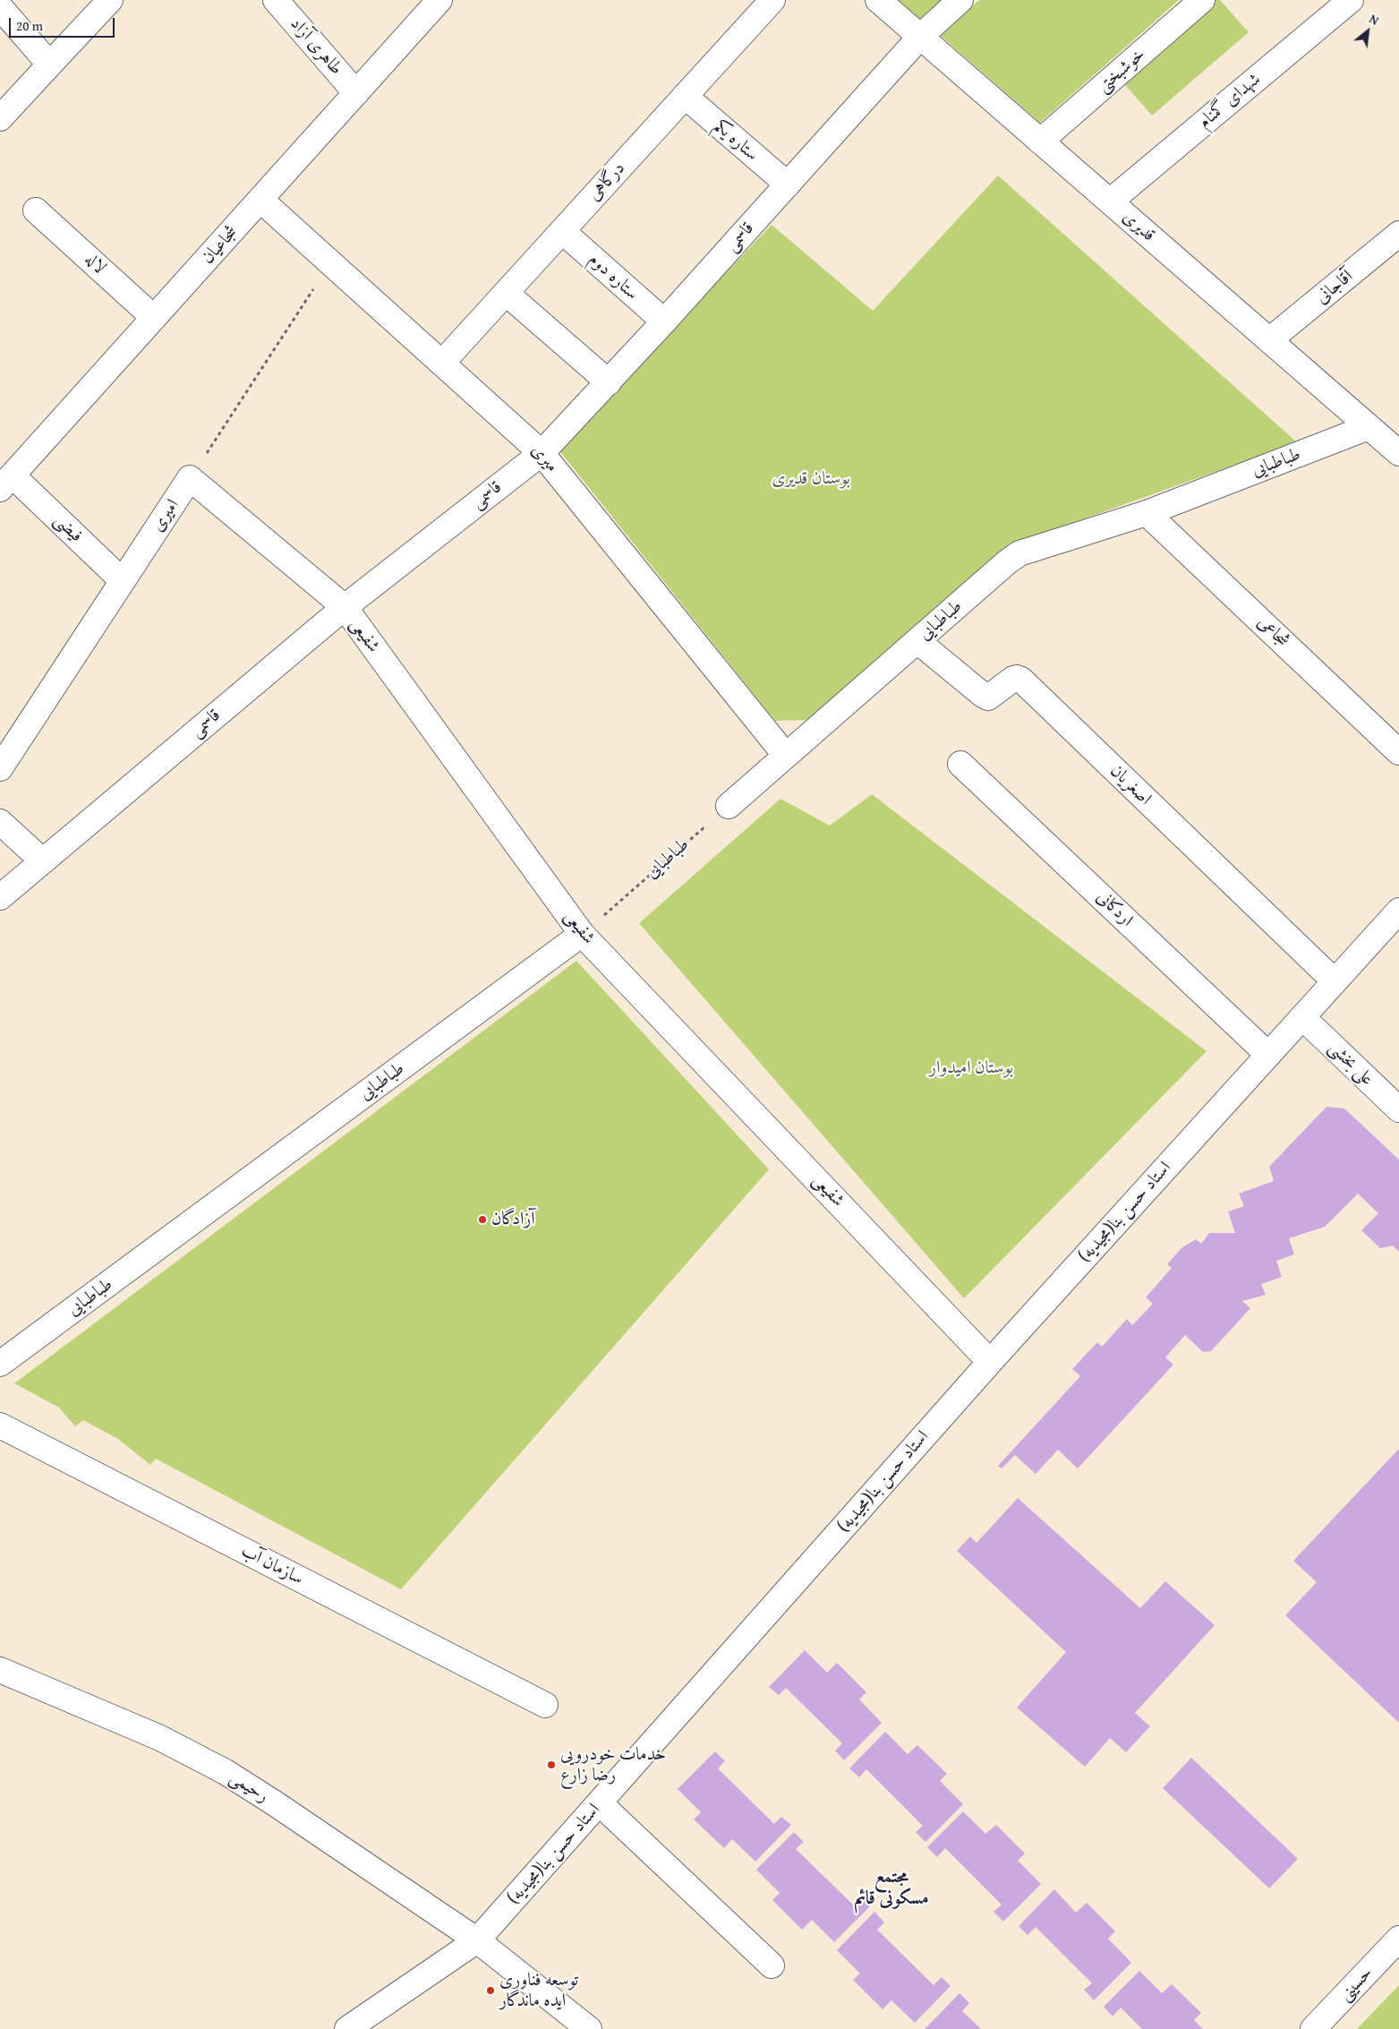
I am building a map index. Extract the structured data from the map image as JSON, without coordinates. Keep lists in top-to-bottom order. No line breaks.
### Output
{"streets":{"street":["طاهری آزاد","خوشبختی","شهدای گمنام","ستاره یکم","درگاهی","قدیری","قاسمی","شجاعیان","لاله","ستاره دوم","آقاجانی","میری","طباطبایی","امیری","فیضی","شجاعی","شفیعی","اصغریان","اردکانی","علی بخشی","استاد حسن بنا(مجیدیه)","سازمان آب","رحیمی","حسینی"]},"crossings":[["طاهری آزاد","شجاعیان"],["خوشبختی","قدیری"],["شهدای گمنام","قدیری"],["ستاره یکم","درگاهی"],["ستاره یکم","قاسمی"],["درگاهی","ستاره دوم"],["درگاهی","میری"],["قدیری","قاسمی"],["قدیری","آقاجانی"],["قدیری","طباطبایی"],["قاسمی","ستاره دوم"],["قاسمی","میری"],["قاسمی","شفیعی"],["شجاعیان","لاله"],["شجاعیان","میری"],["شجاعیان","فیضی"],["میری","طباطبایی"],["طباطبایی","شجاعی"],["طباطبایی","شفیعی"],["طباطبایی","اصغریان"],["امیری","فیضی"],["امیری","شفیعی"],["شفیعی","استاد حسن بنا(مجیدیه)"],["اصغریان","استاد حسن بنا(مجیدیه)"],["اردکانی","استاد حسن بنا(مجیدیه)"],["علی بخشی","استاد حسن بنا(مجیدیه)"],["استاد حسن بنا(مجیدیه)","رحیمی"]],"districts":["مجتمع مسکونی قائم"],"parks":["بوستان قدیری","بوستان امیدوار"],"places":["آزادگان","خدمات خودرویی رضا زارع","توسعه فناوری ایده ماندگار"],"scale_bar":"20 m","north":"top right"}
